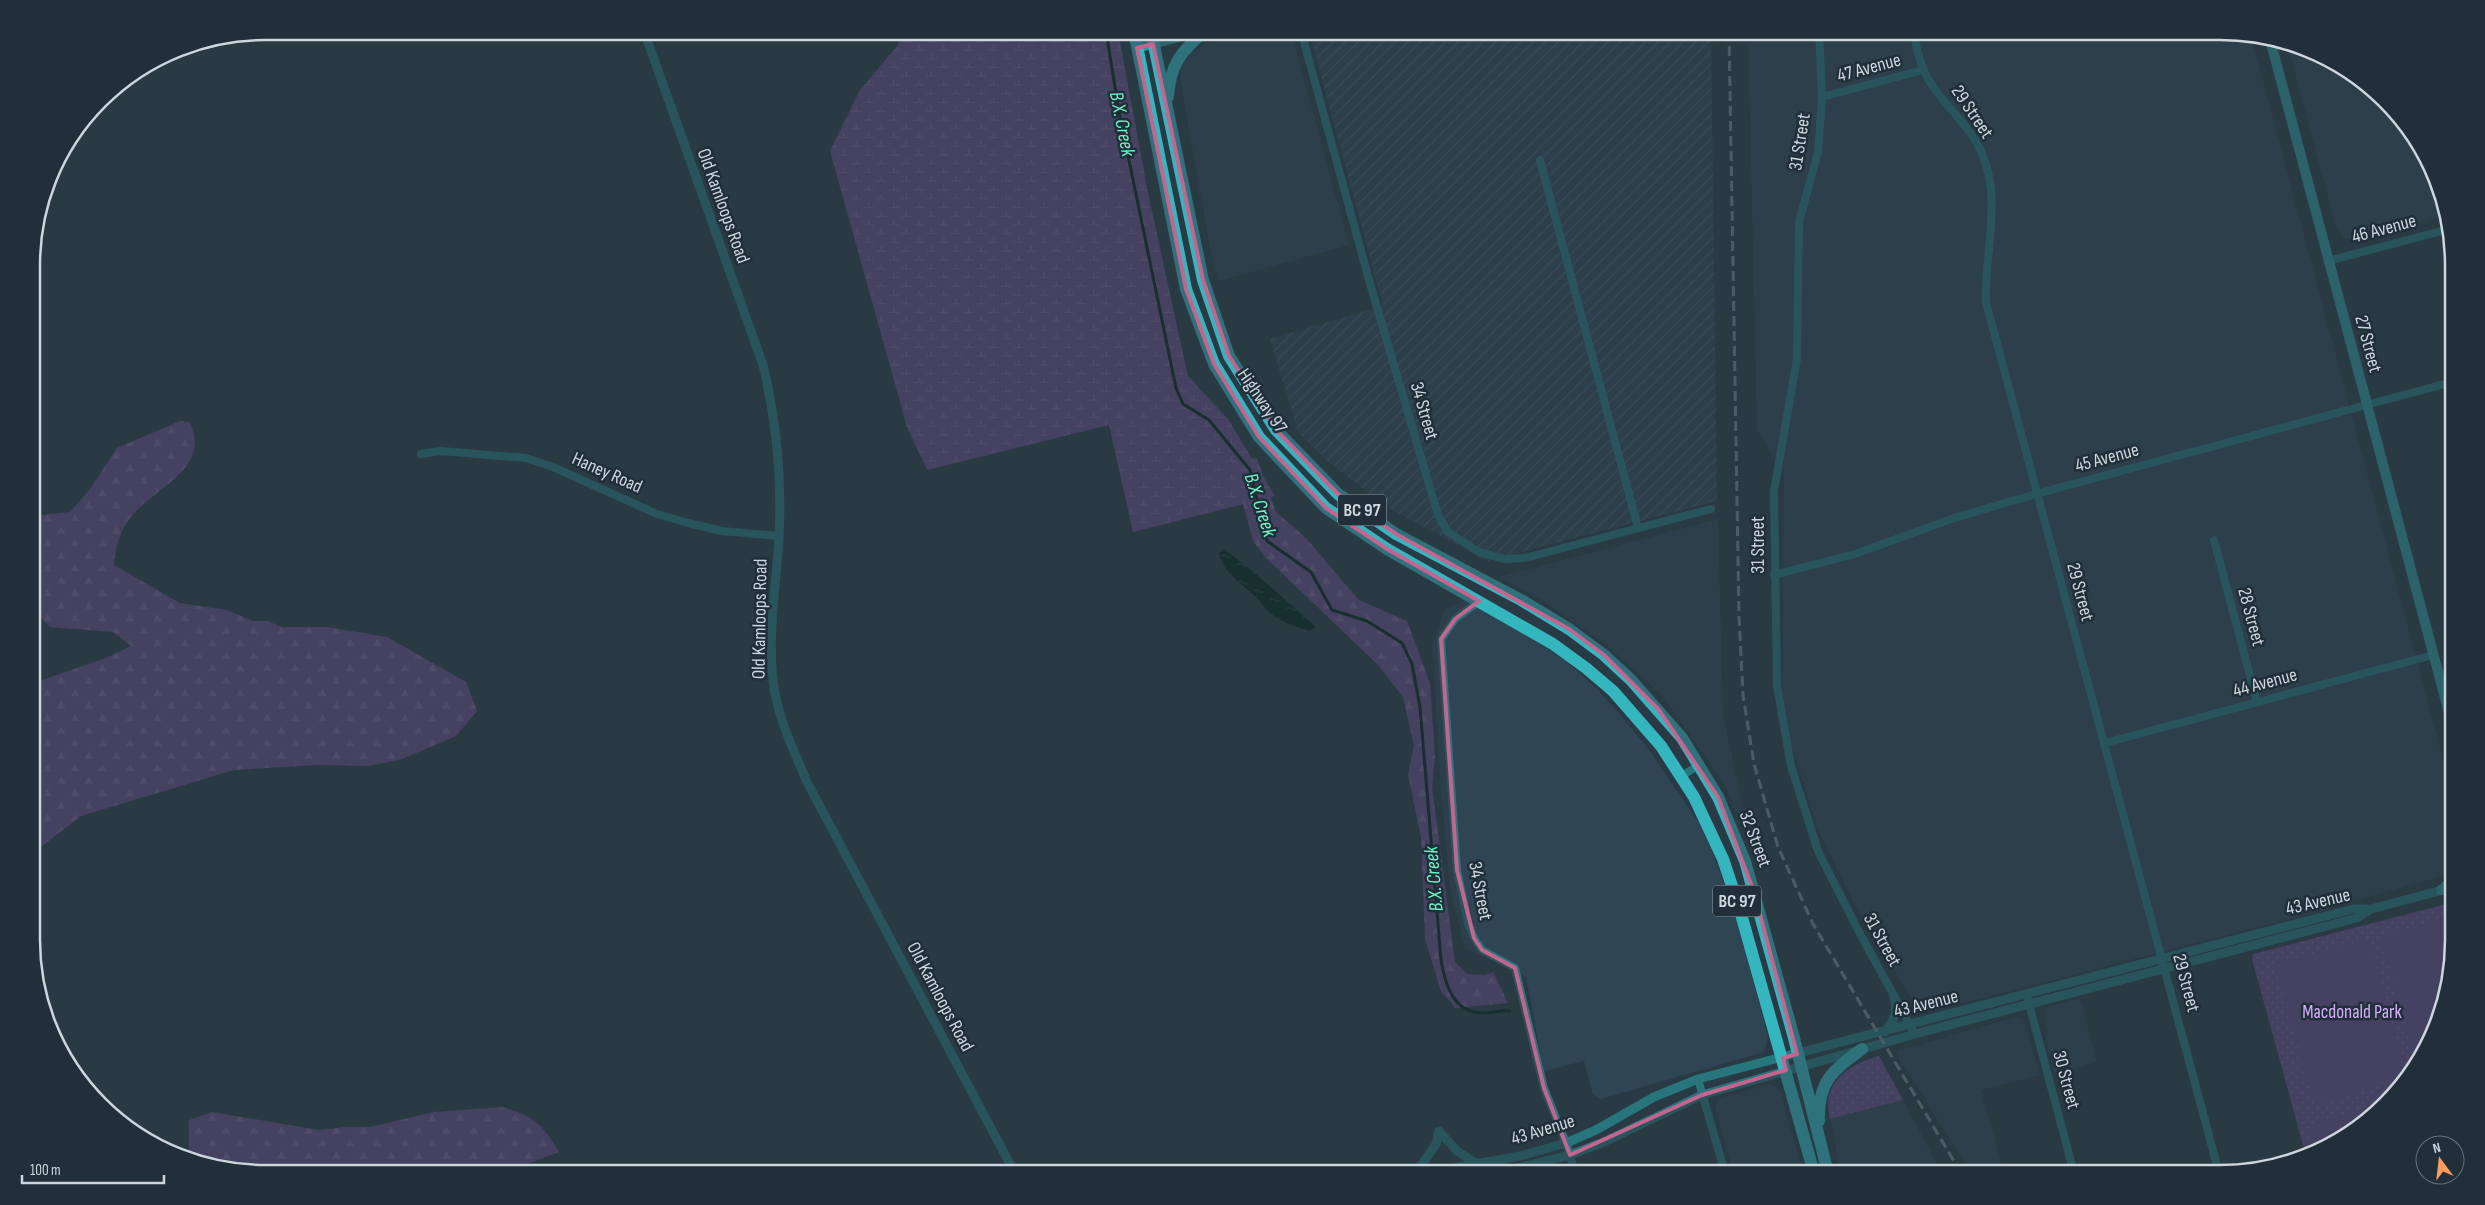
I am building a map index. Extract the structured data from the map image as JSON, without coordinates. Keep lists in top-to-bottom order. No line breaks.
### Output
{"streets":{"highway":["Highway 97","BC 97","32 Street"],"main road":["27 Street"],"street":["47 Avenue","29 Street","31 Street","Old Kamloops Road","46 Avenue","34 Street","45 Avenue","Haney Road","28 Street","44 Avenue","43 Avenue","30 Street"]},"crossings":[["47 Avenue","29 Street"],["47 Avenue","31 Street"],["29 Street","45 Avenue"],["29 Street","44 Avenue"],["29 Street","43 Avenue"],["31 Street","45 Avenue"],["31 Street","43 Avenue"],["Old Kamloops Road","Haney Road"],["46 Avenue","27 Street"],["27 Street","45 Avenue"],["27 Street","44 Avenue"],["Highway 97","34 Street"],["Highway 97","32 Street"],["34 Street","43 Avenue"],["28 Street","44 Avenue"],["32 Street","43 Avenue"],["43 Avenue","30 Street"]],"water":["B.X. Creek"],"parks":["Macdonald Park"],"scale_bar":"100 m","north":"top"}
